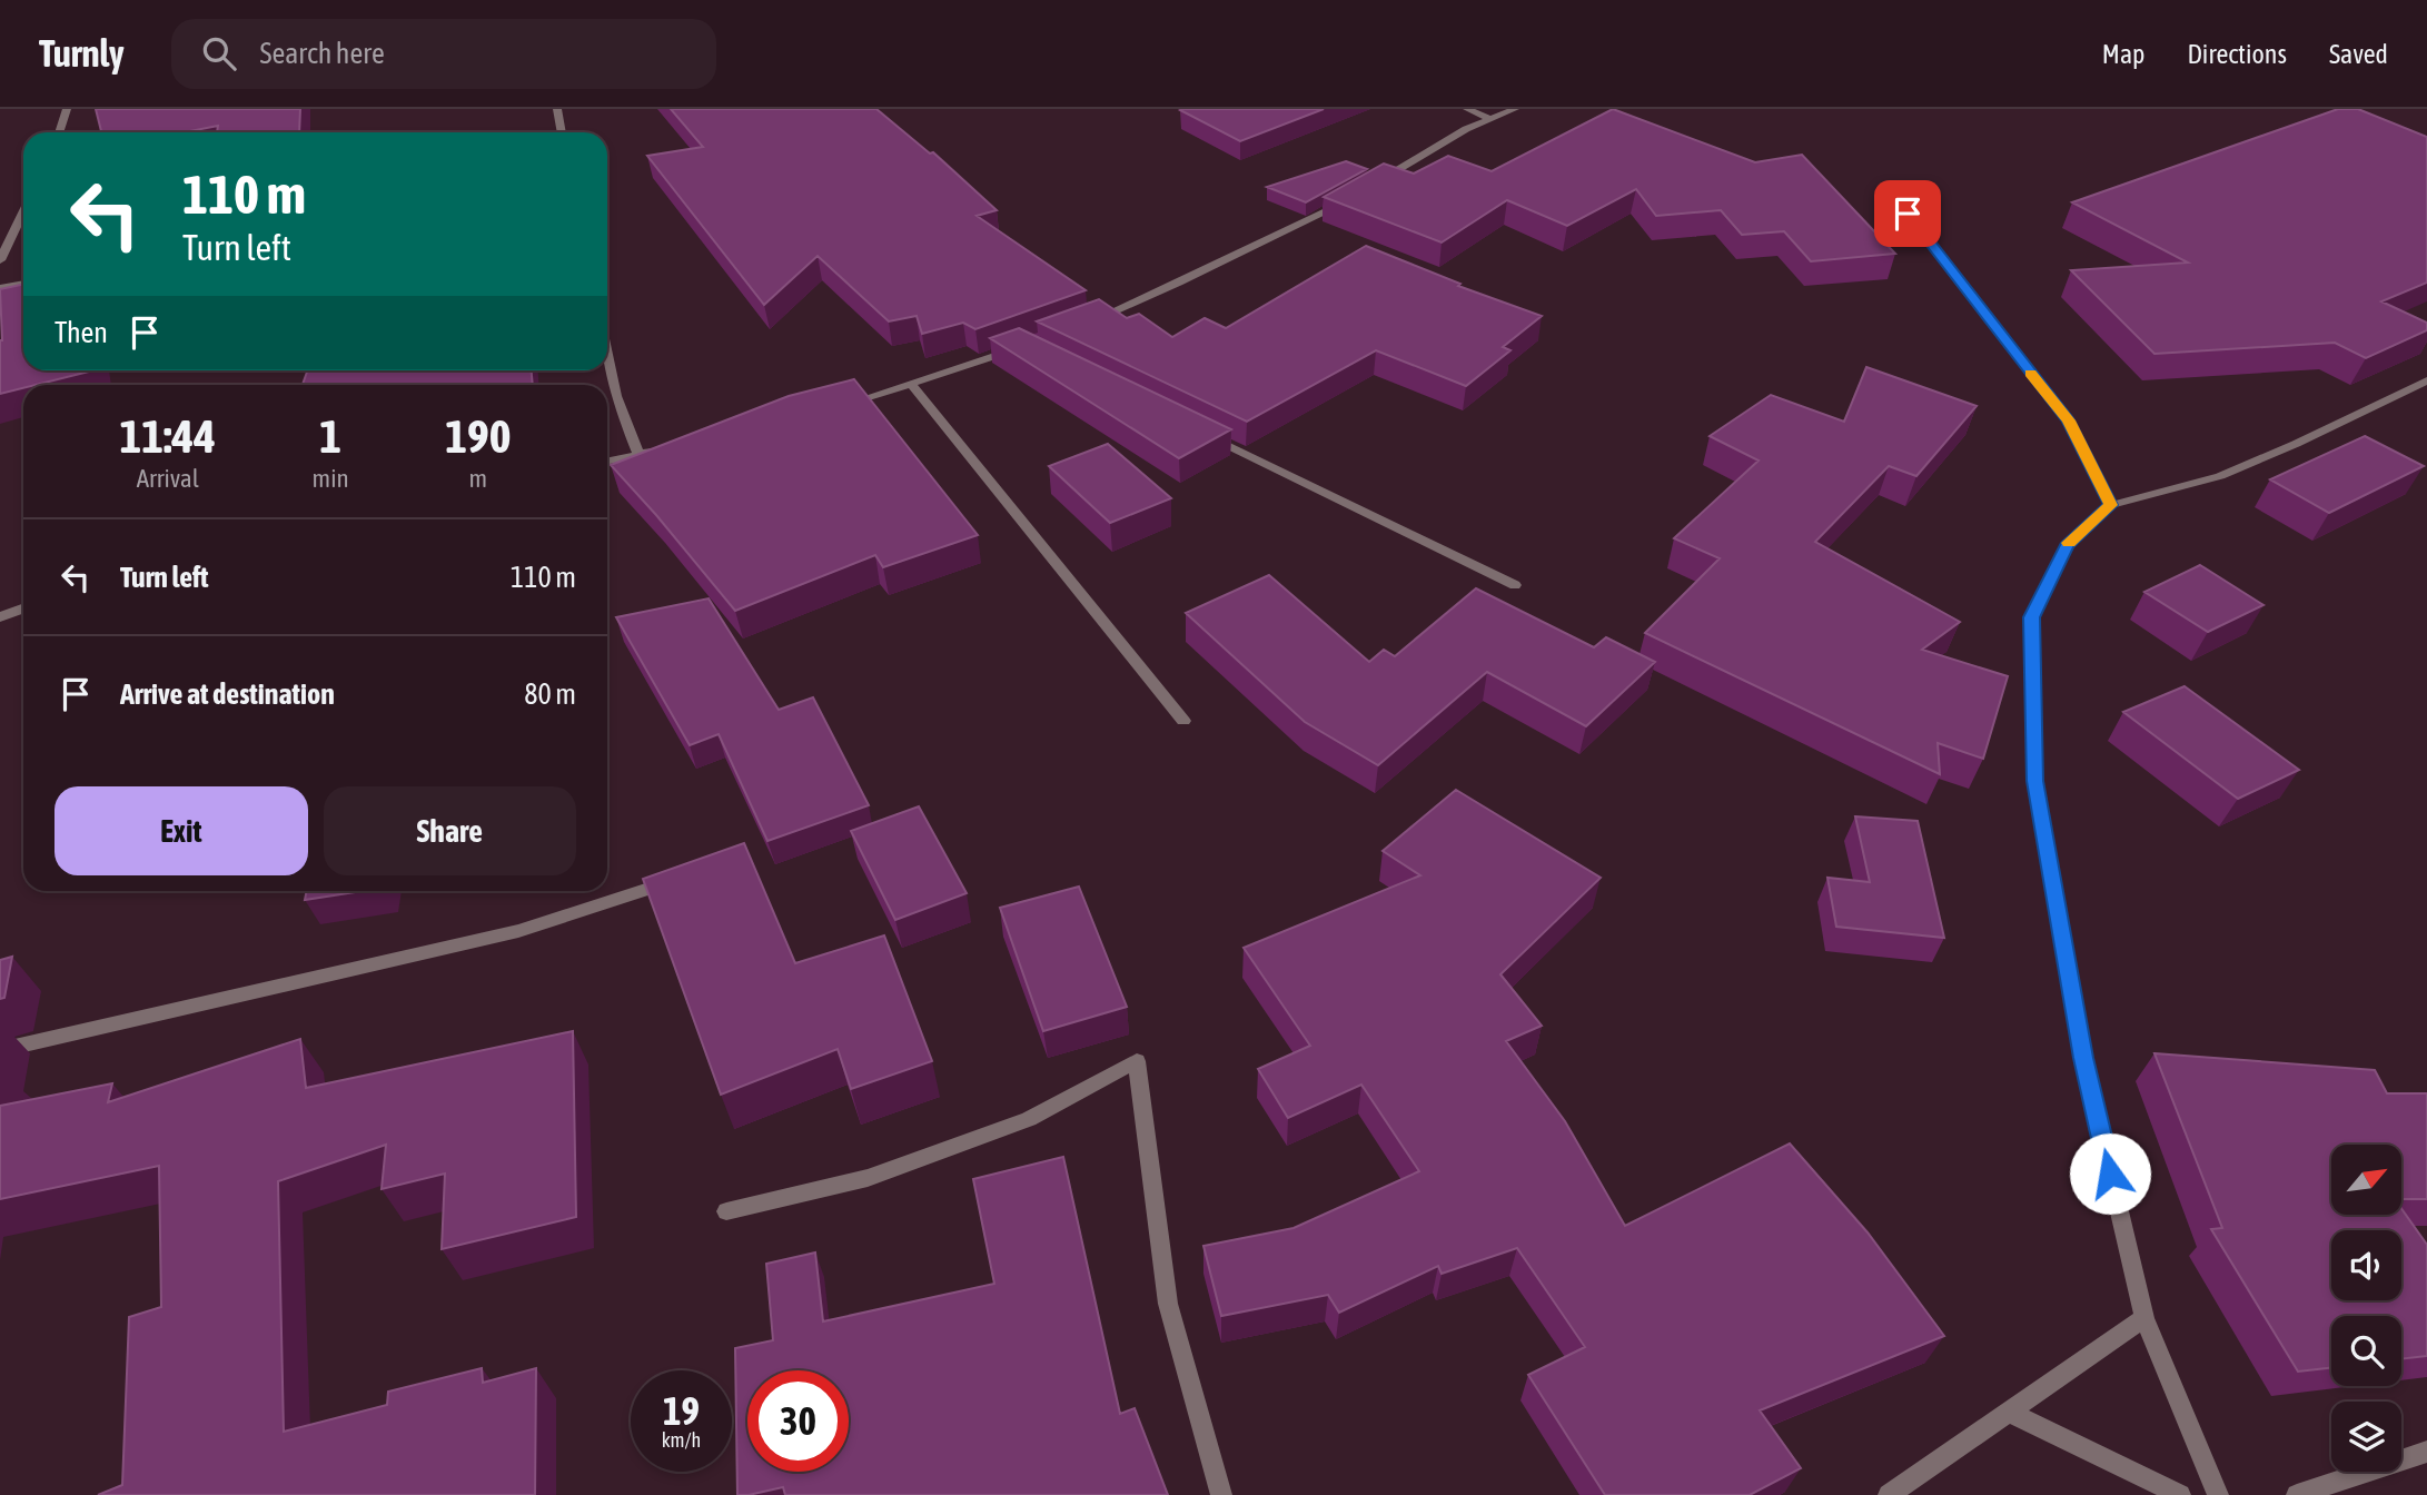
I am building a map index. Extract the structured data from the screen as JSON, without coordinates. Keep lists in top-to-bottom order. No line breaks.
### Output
{"north":"top right","page":{"header":"Turnly","search":"Search here","nav":["Map","Directions","Saved"],"turn":["110 m","Turn left"],"then":"Then","eta":["11:44","Arrival","1","min","190","m"],"list":[{"name":"Turn left","value":"110 m"},{"name":"Arrive at destination","value":"80 m"}],"buttons":["Exit","Share"],"speed":"19 km/h","limit":"30"}}
